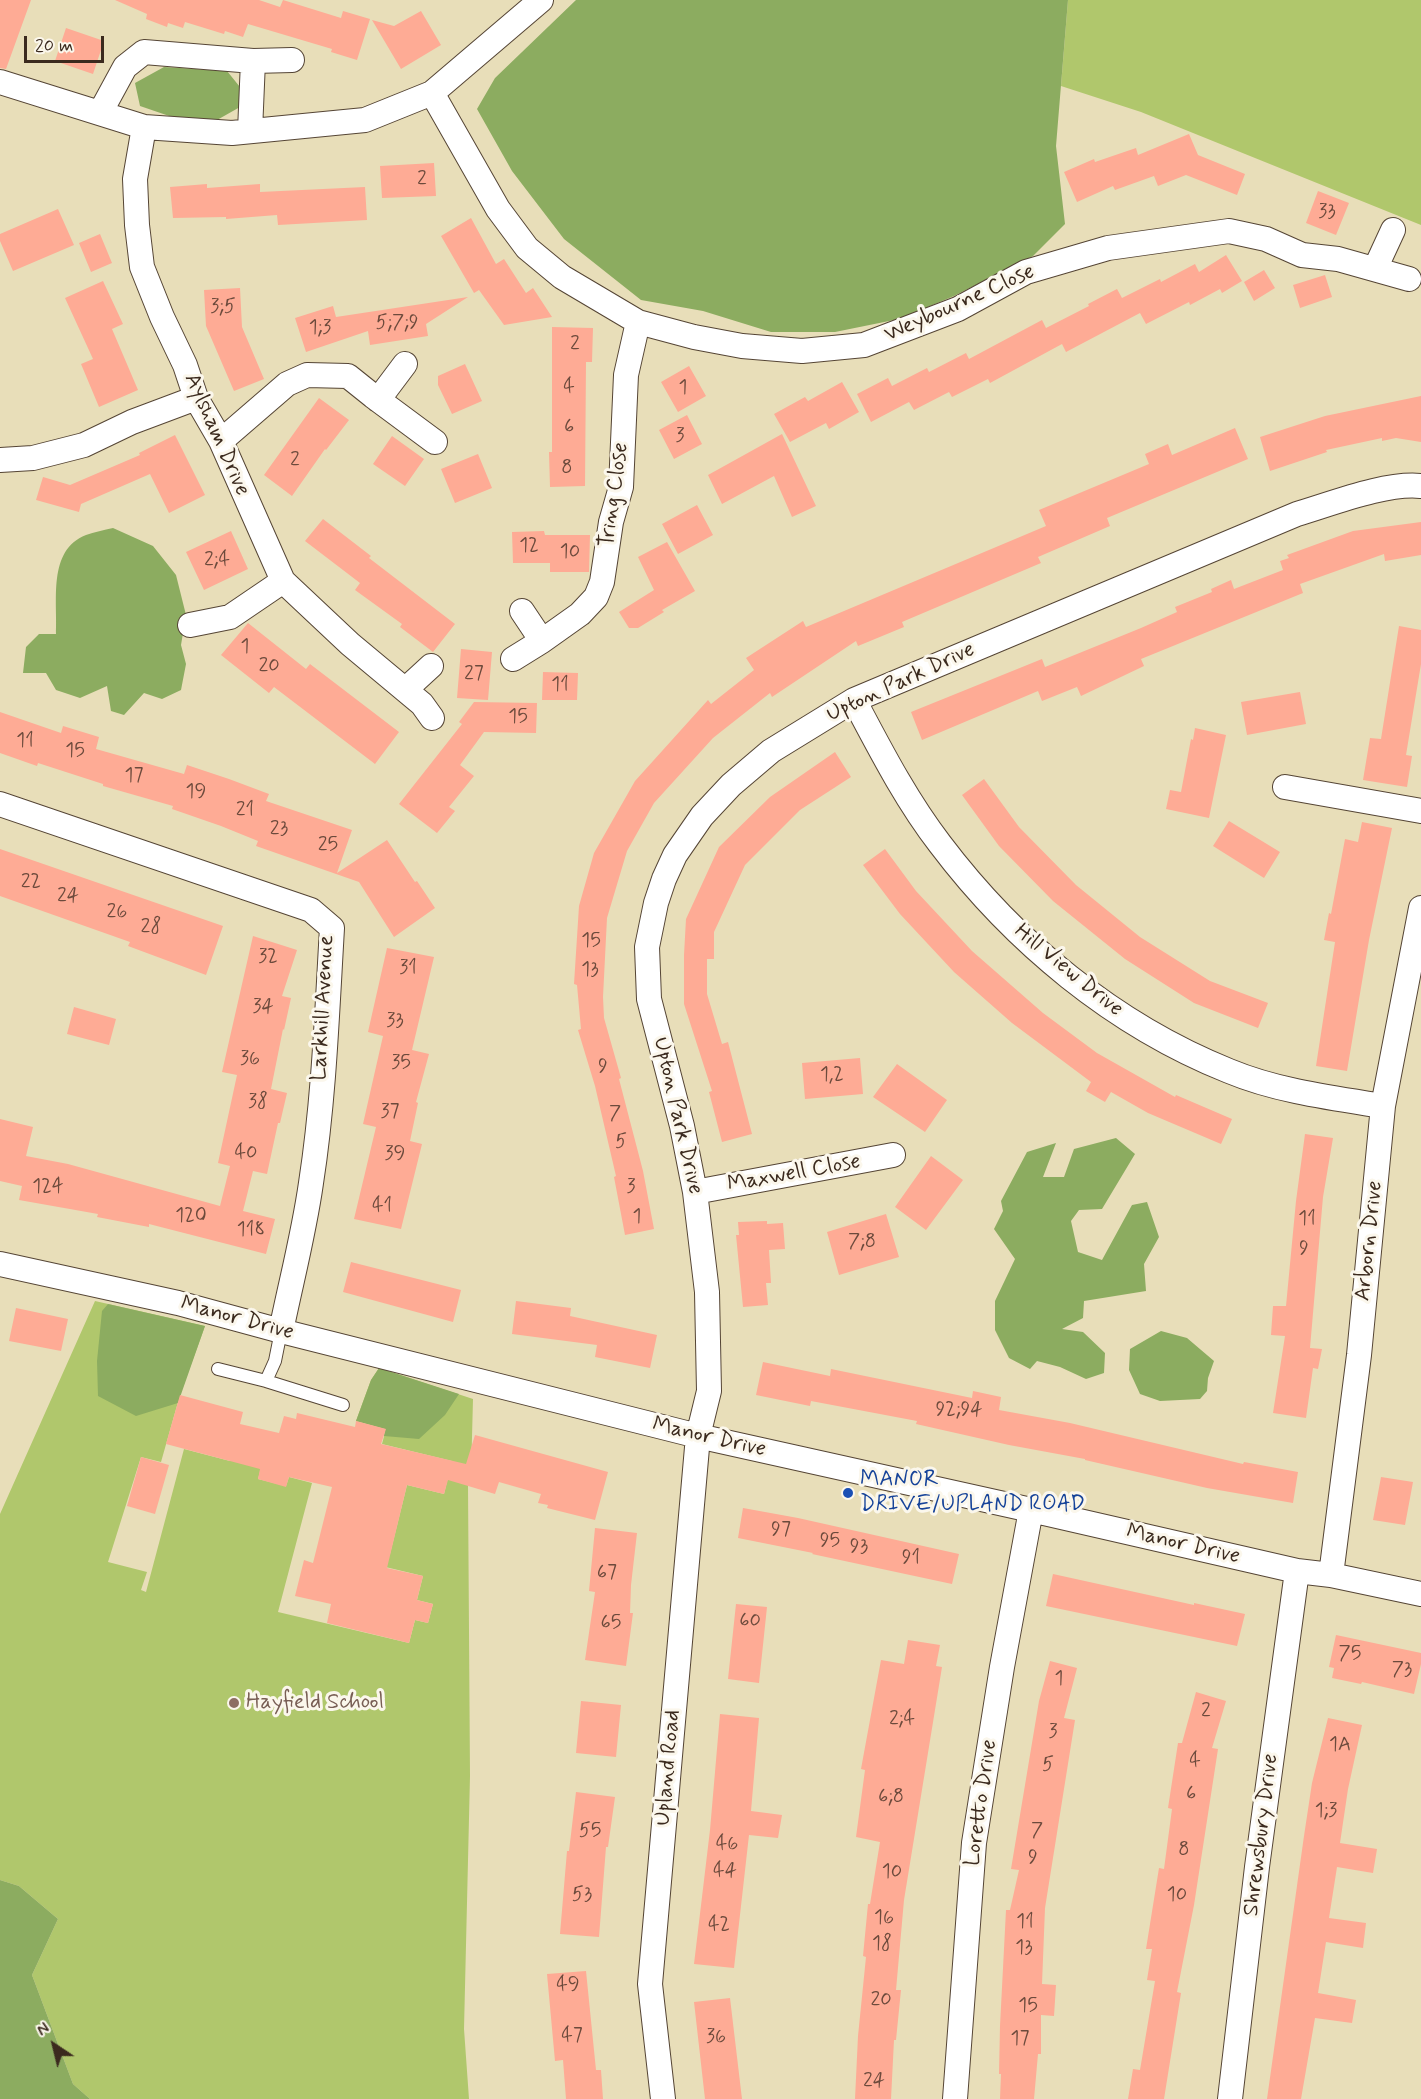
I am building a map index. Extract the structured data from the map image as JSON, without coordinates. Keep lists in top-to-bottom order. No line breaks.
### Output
{"streets":{"street":["Weybourne Close","Aylsham Drive","Tring Close","Upton Park Drive","Hill View Drive","Larkhill Avenue","Maxwell Close","Arborn Drive","Manor Drive","Upland Road","Loretto Drive","Shrewsbury Drive"]},"crossings":[["Weybourne Close","Tring Close"],["Upton Park Drive","Hill View Drive"],["Upton Park Drive","Maxwell Close"],["Upton Park Drive","Manor Drive"],["Upton Park Drive","Upland Road"],["Hill View Drive","Arborn Drive"],["Larkhill Avenue","Manor Drive"],["Arborn Drive","Manor Drive"],["Manor Drive","Upland Road"],["Manor Drive","Loretto Drive"],["Manor Drive","Shrewsbury Drive"]],"places":["MANOR DRIVE/UPLAND ROAD","Hayfield School"],"house_numbers":["2","33","3;5","5;7;9","1;3","2","4","1","6","3","2","8","12","10","2;4","1","20","27","11","15","11","15","17","19","21","23","25","22","24","26","28","15","32","31","13","34","33","36","35","9","1,2","38","37","7","5","40","39","124","3","41","120","1","11","118","7;8","9","92;94","97","95","93","91","67","60","65","75","73","1","2","2;4","3","1A","4","5","6","6;8","1;3","55","7","46","8","9","44","10","53","10","16","11","42","18","13","49","20","15","47","36","17","24"],"scale_bar":"20 m","north":"top left"}
